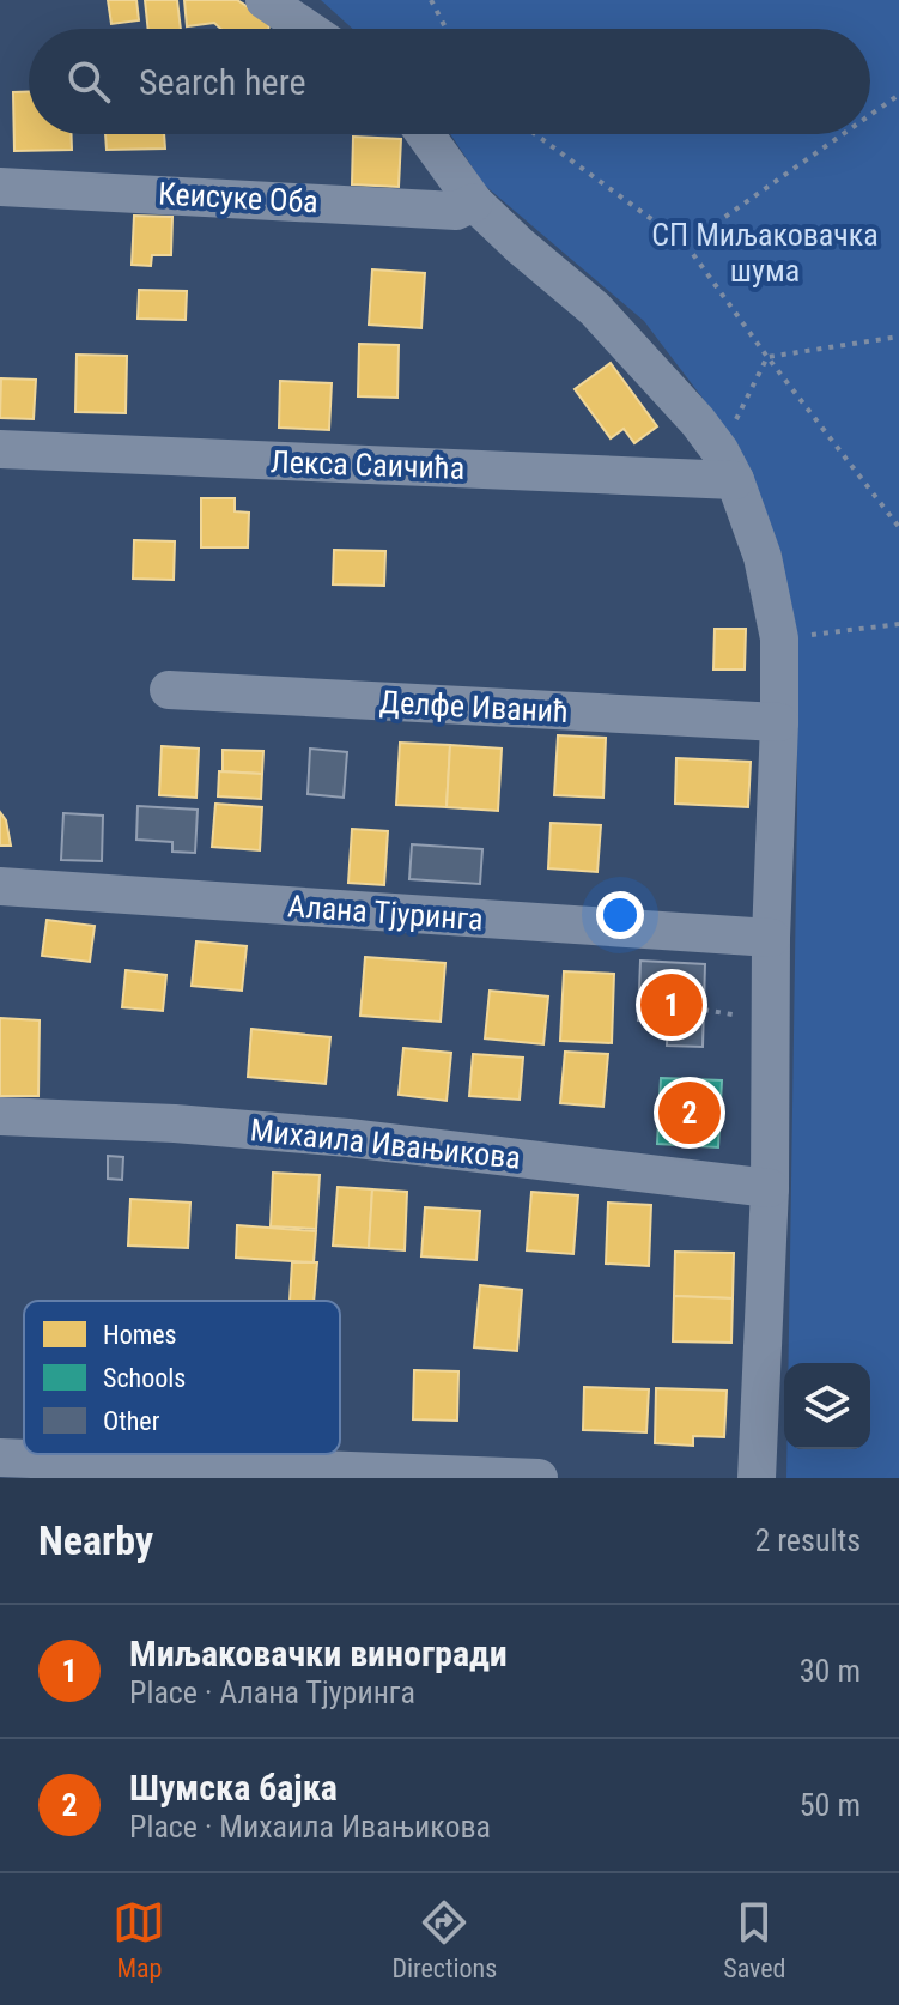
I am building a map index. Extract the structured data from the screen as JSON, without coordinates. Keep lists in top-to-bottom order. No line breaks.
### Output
{"streets":{"street":["Кеисуке Оба","Лекса Саичића","Делфе Иванић","Алана Тјуринга","Михаила Ивањикова"]},"parks":["СП Миљаковачка шума"],"legend":["Homes","Schools","Other"],"page":{"search":"Search here","pins":["1","2"],"heading":["Nearby","2 results"],"list":[{"mark":"1","name":"Миљаковачки виногради","note":"Place · Алана Тјуринга","value":"30 m"},{"mark":"2","name":"Шумска бајка","note":"Place · Михаила Ивањикова","value":"50 m"}],"nav":["Map","Directions","Saved"]}}
